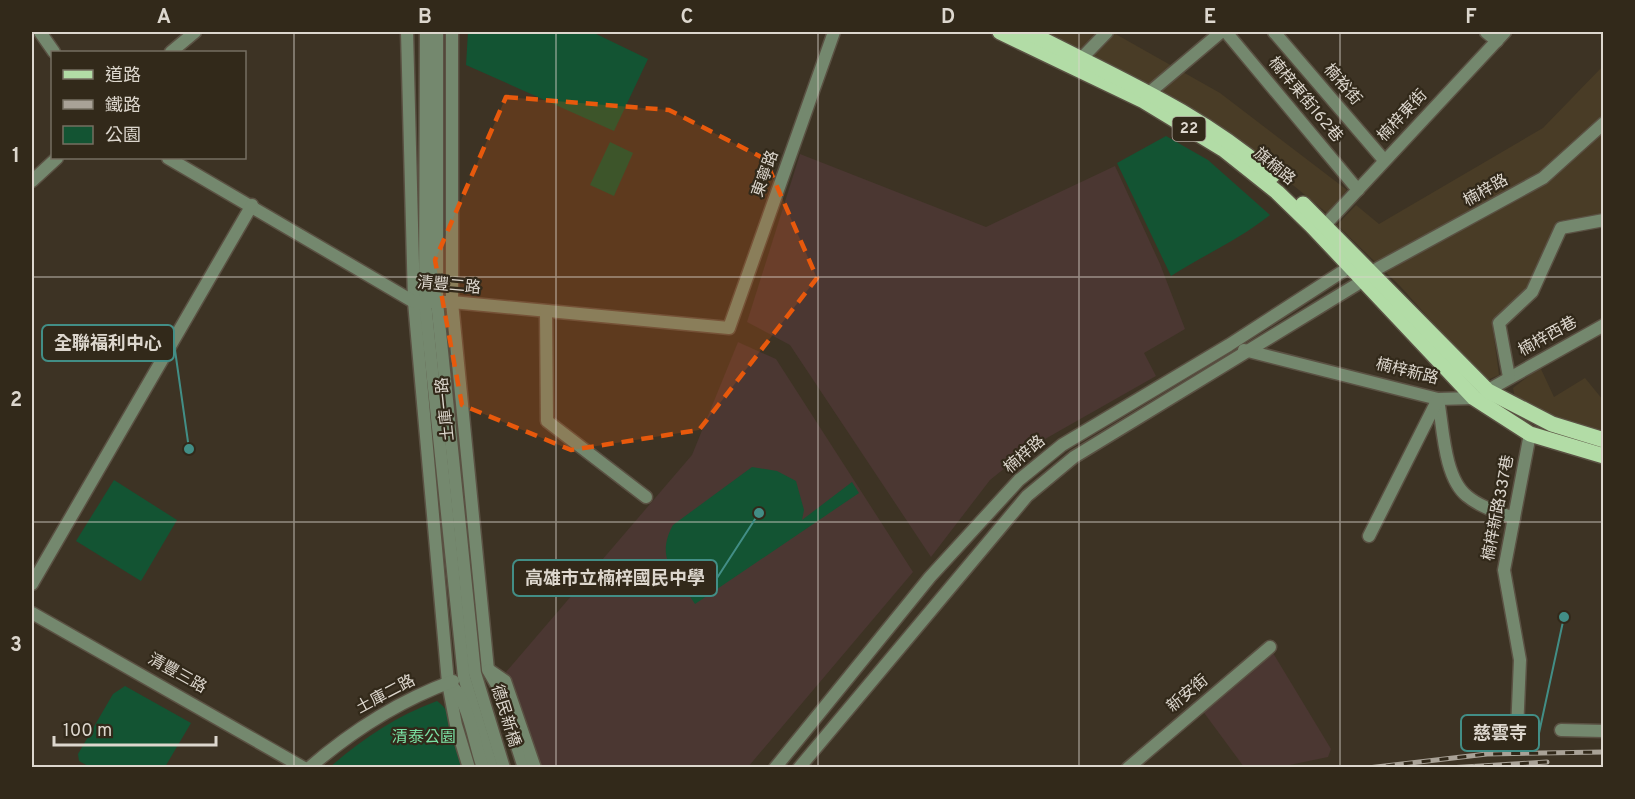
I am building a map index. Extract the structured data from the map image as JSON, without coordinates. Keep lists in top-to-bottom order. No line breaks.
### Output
{"streets":{"main road":["22","旗楠路"],"street":["楠裕街","楠梓東街162巷","楠梓東街","東寧路","楠梓路","清豐二路","楠梓西巷","楠梓新路","土庫一路","楠梓新路337巷","清豐三路","新安街","土庫二路","德民新橋"]},"crossings":[["楠裕街","楠梓東街"],["楠梓東街162巷","楠梓東街"],["楠梓東街","旗楠路"],["22","旗楠路"],["22","楠梓西巷"],["22","楠梓新路"],["22","楠梓新路337巷"],["旗楠路","楠梓路"],["旗楠路","楠梓西巷"],["旗楠路","楠梓新路"],["東寧路","清豐二路"],["楠梓路","楠梓新路"],["清豐二路","土庫一路"],["楠梓西巷","楠梓新路"],["土庫一路","土庫二路"],["土庫一路","德民新橋"],["土庫二路","德民新橋"]],"parks":["清泰公園"],"places":["全聯福利中心","高雄市立楠梓國民中學","慈雲寺"],"legend":["道路","鐵路","公園"],"scale_bar":"100 m","grid":{"columns":["A","B","C","D","E","F"],"rows":["1","2","3"]}}
